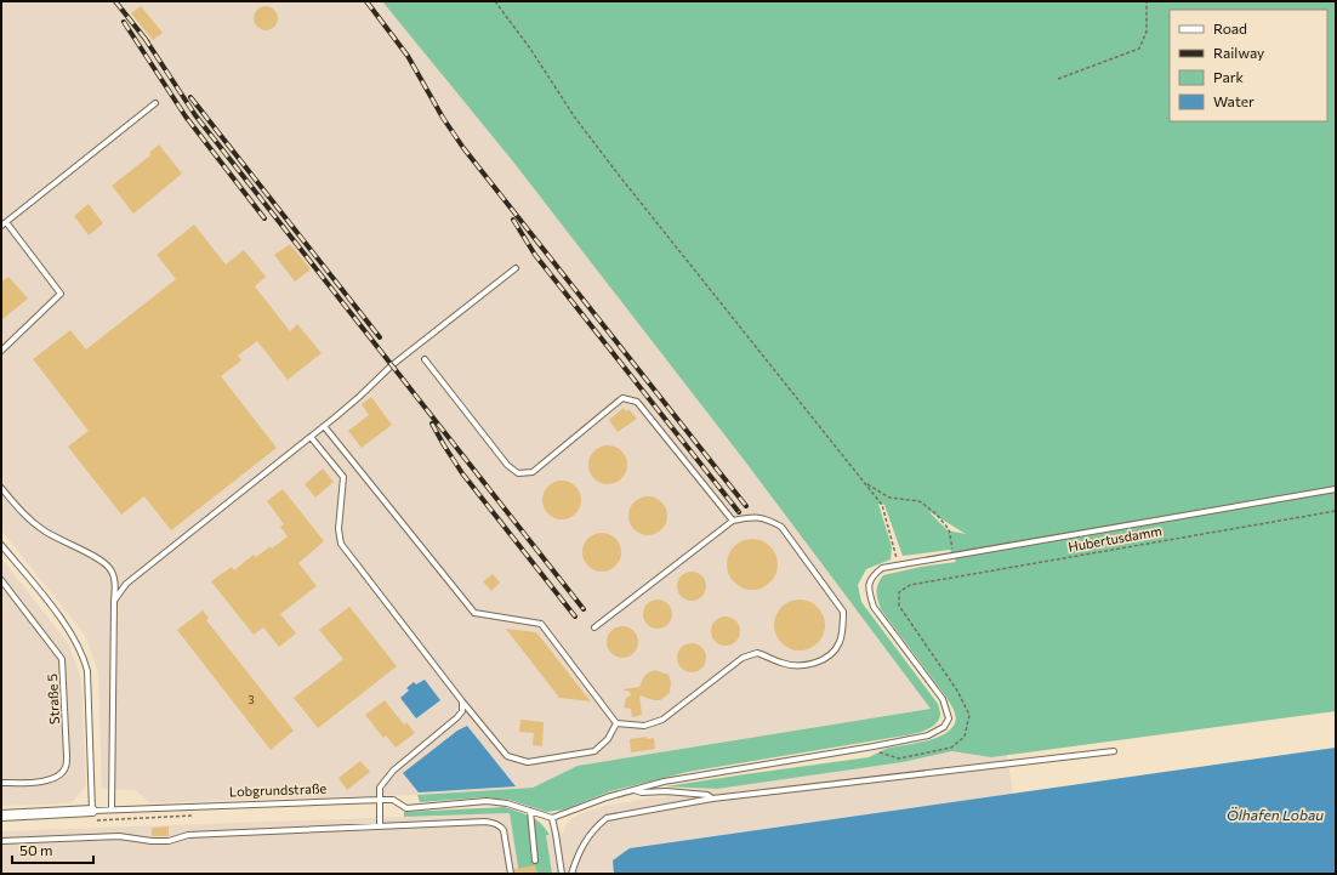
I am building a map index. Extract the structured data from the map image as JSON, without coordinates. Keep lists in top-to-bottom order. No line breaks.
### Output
{"streets":{"street":["Lobgrundstraße"],"lane":["Straße 5"],"path":["Hubertusdamm"]},"water":["Ölhafen Lobau"],"house_numbers":["3"],"legend":["Road","Railway","Park","Water"],"scale_bar":"50 m"}
